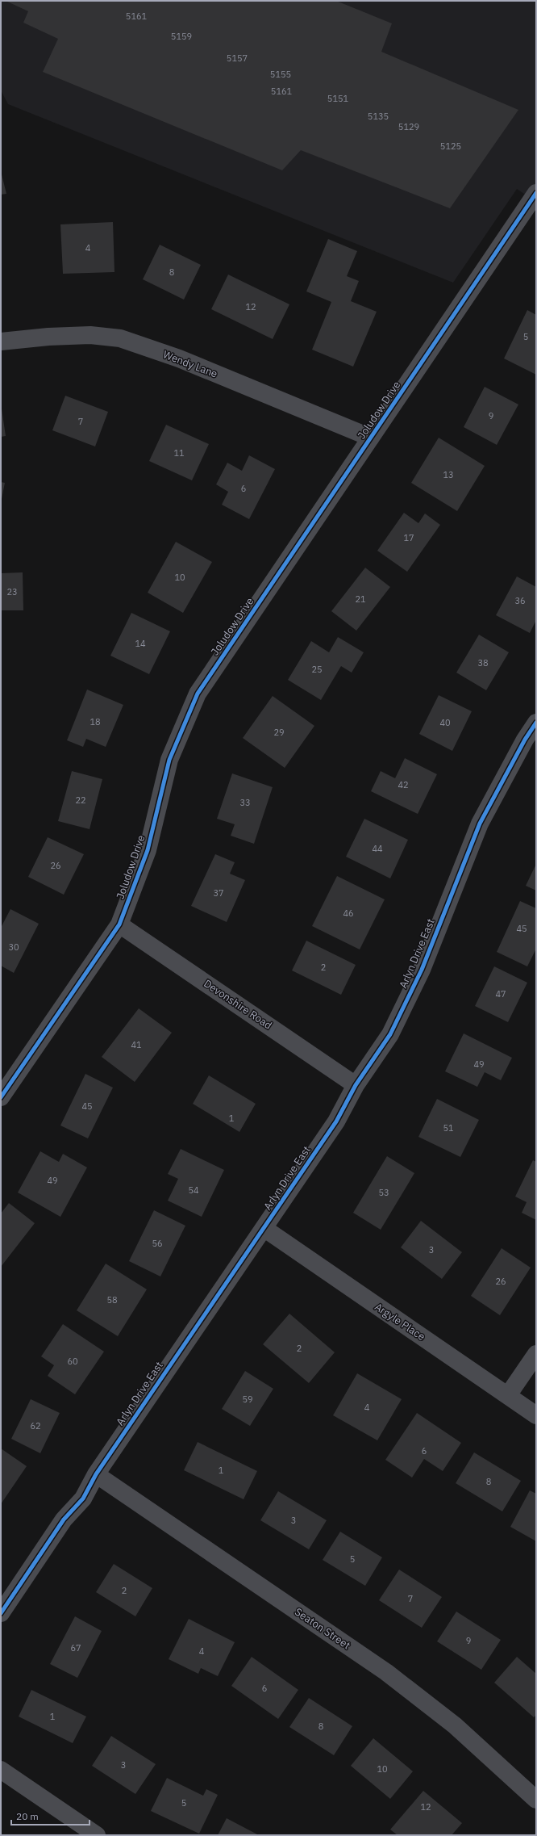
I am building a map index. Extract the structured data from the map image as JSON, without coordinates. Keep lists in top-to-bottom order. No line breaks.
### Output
{"streets":{"street":["Wendy Lane","Joludow Drive","Arlyn Drive East","Devonshire Road","Argyle Place","Seaton Street"]},"crossings":[["Wendy Lane","Joludow Drive"],["Joludow Drive","Devonshire Road"],["Arlyn Drive East","Devonshire Road"],["Arlyn Drive East","Argyle Place"],["Arlyn Drive East","Seaton Street"]],"house_numbers":["5161","5159","5157","5155","5161","5151","5135","5129","5125","4","8","12","5","9","7","11","13","6","17","10","23","21","36","14","38","25","18","40","29","42","22","33","44","26","37","46","45","30","2","47","41","49","45","1","51","49","54","53","56","3","26","58","2","60","59","4","62","6","1","8","3","5","2","7","9","67","4","6","1","8","3","10","5","12"],"scale_bar":"20 m"}
